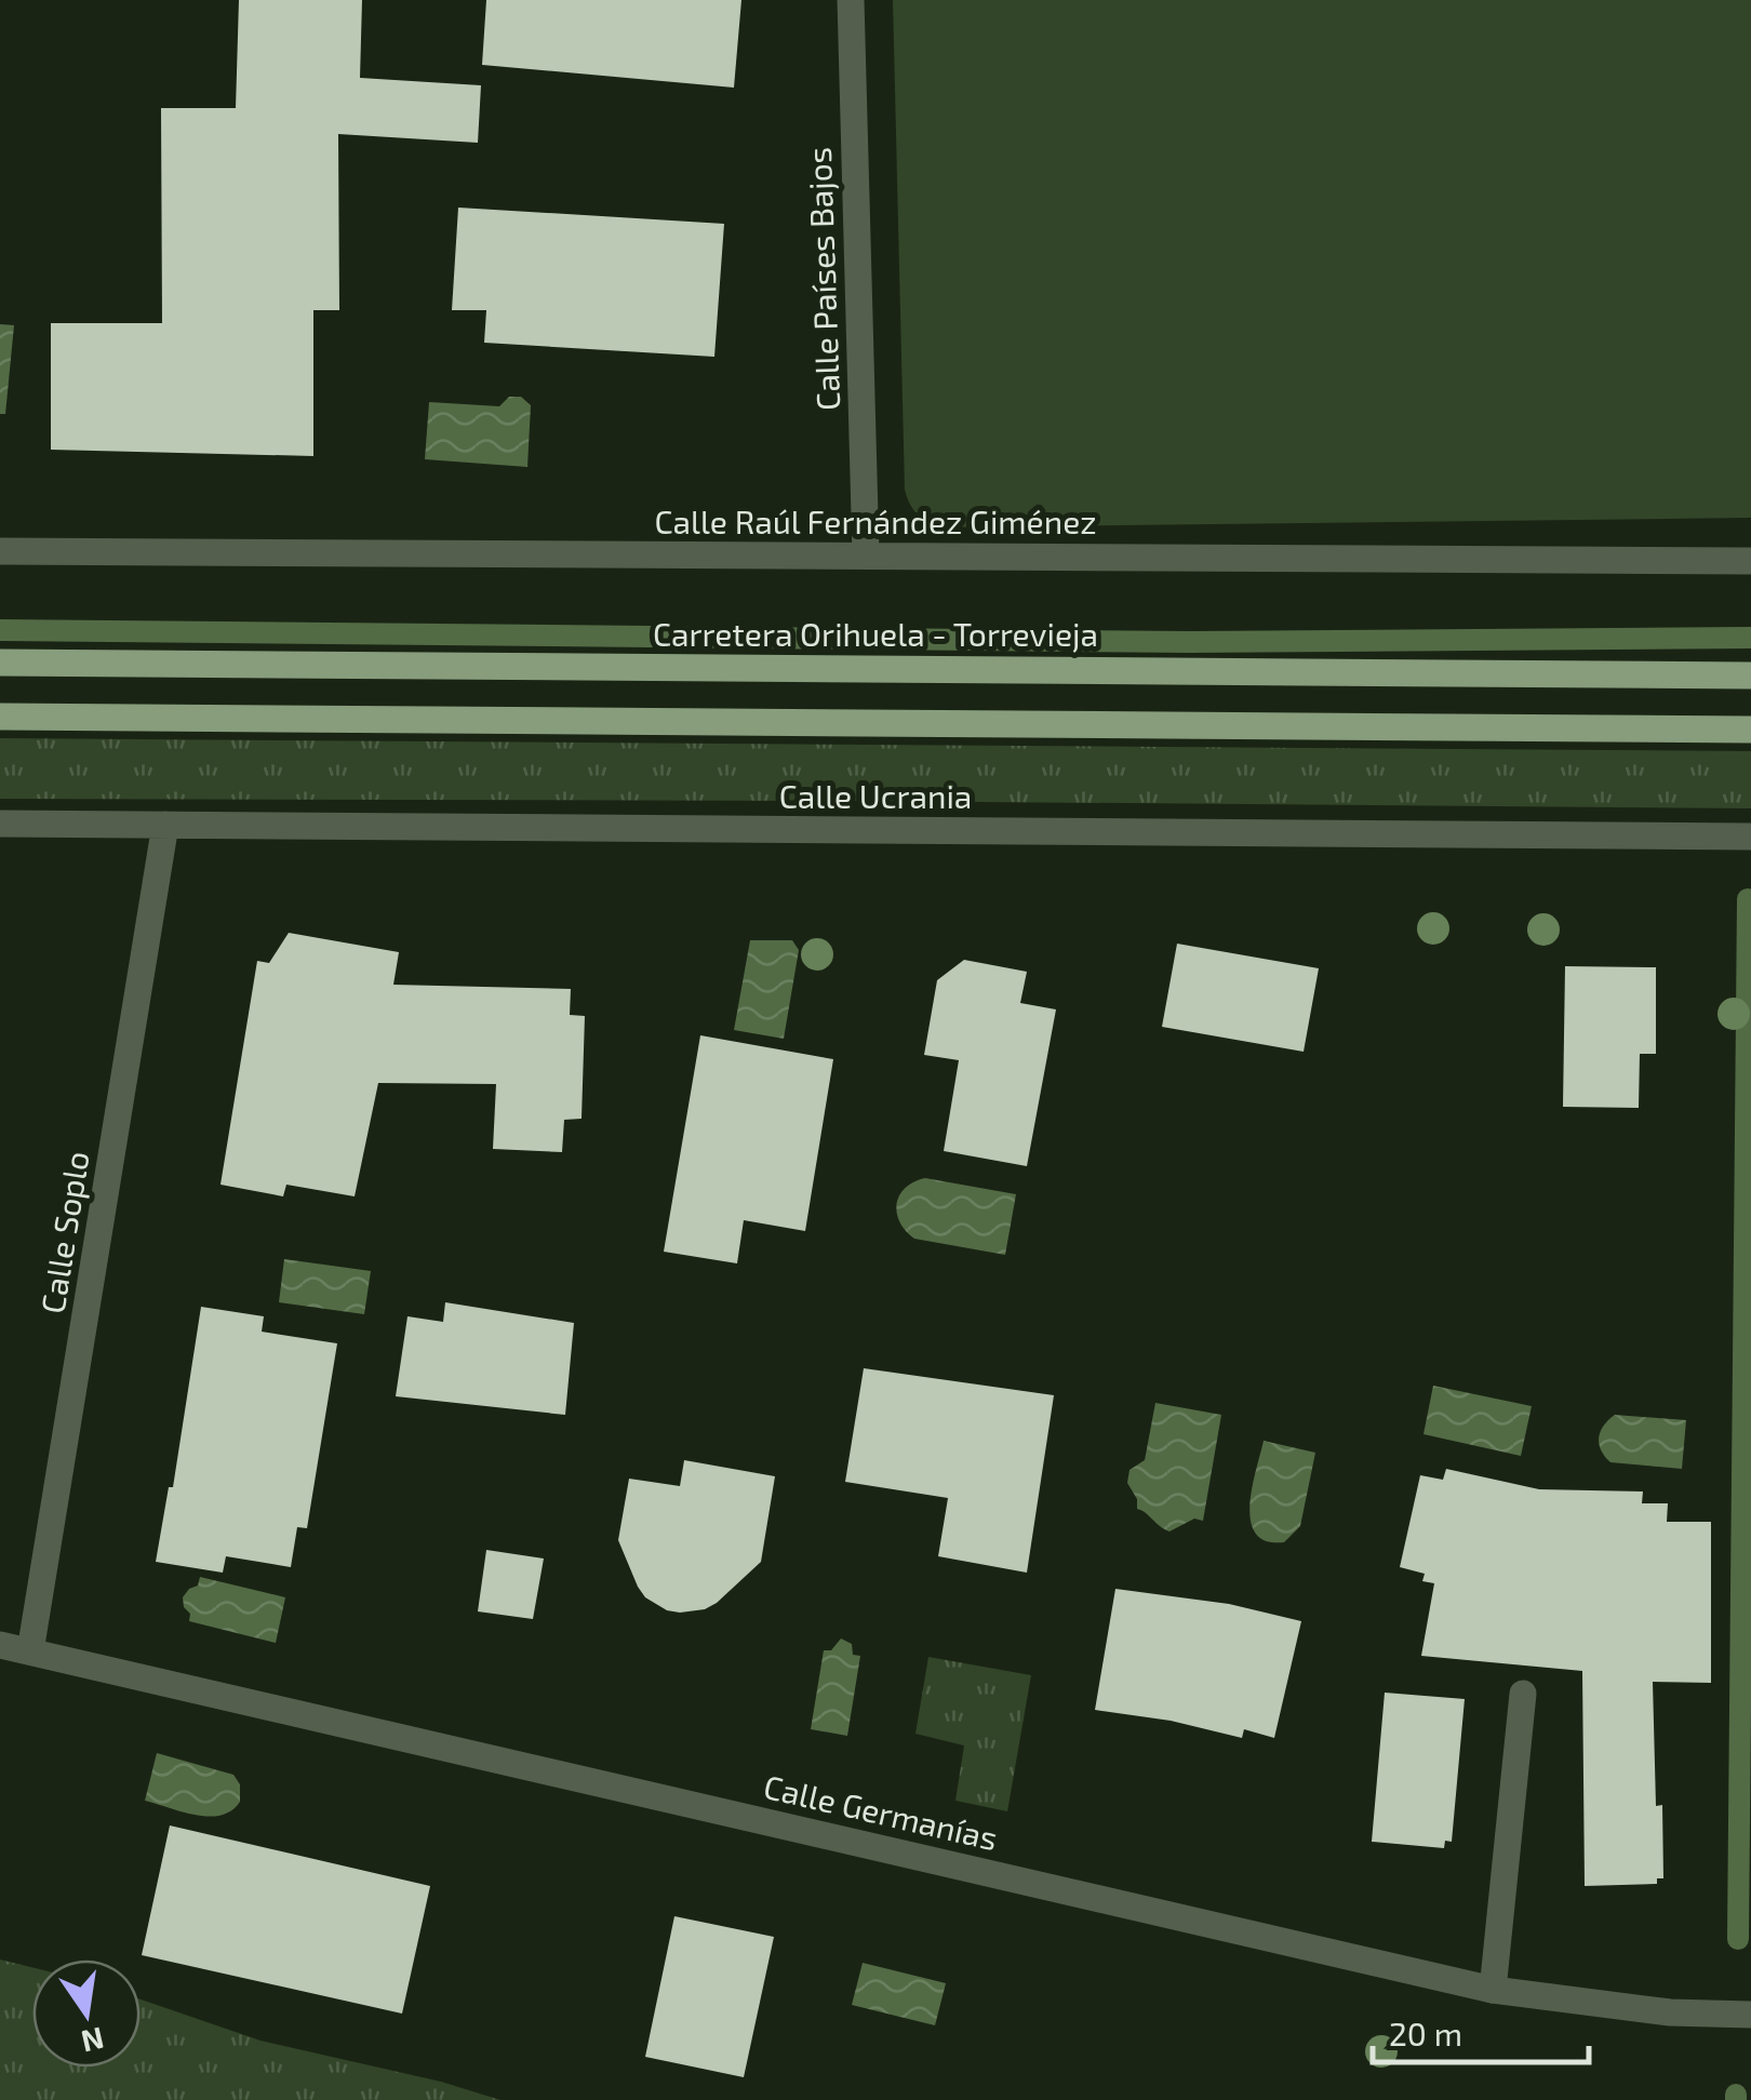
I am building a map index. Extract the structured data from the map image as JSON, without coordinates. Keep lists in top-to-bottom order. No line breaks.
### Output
{"streets":{"main road":["Carretera Orihuela - Torrevieja"],"street":["Calle Países Bajos","Calle Raúl Fernández Giménez","Calle Ucrania","Calle Soplo","Calle Germanías"]},"crossings":[["Calle Países Bajos","Calle Raúl Fernández Giménez"],["Calle Ucrania","Calle Soplo"],["Calle Soplo","Calle Germanías"]],"scale_bar":"20 m","north":"bottom"}
